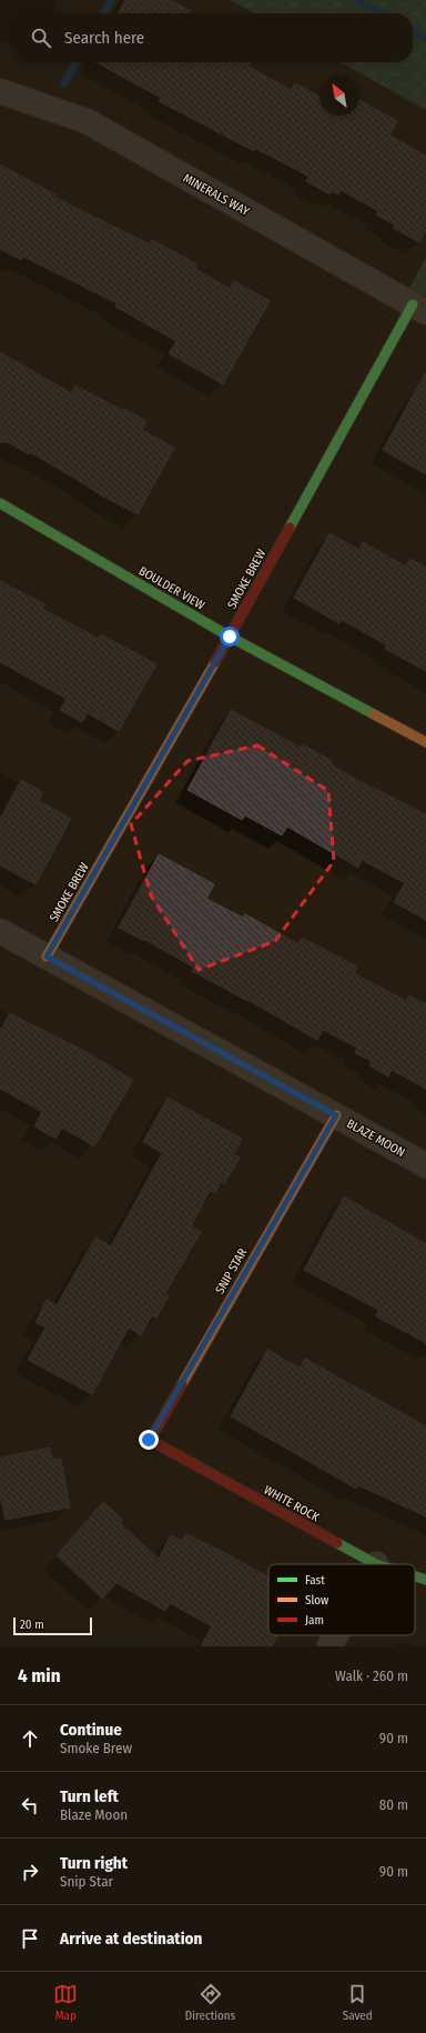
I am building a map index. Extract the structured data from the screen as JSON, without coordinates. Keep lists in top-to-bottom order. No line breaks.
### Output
{"streets":{"street":["MINERALS WAY","SMOKE BREW","BOULDER VIEW","BLAZE MOON","SNIP STAR","WHITE ROCK"]},"crossings":[["MINERALS WAY","SMOKE BREW"],["SMOKE BREW","BOULDER VIEW"],["SMOKE BREW","BLAZE MOON"],["BLAZE MOON","SNIP STAR"],["SNIP STAR","WHITE ROCK"]],"legend":["Fast","Slow","Jam"],"scale_bar":"20 m","north":"top left","page":{"search":"Search here","scale":"20 m","heading":["4 min","Walk · 260 m"],"list":[["Continue","Smoke Brew","90 m"],["Turn left","Blaze Moon","80 m"],["Turn right","Snip Star","90 m"],"Arrive at destination"],"nav":["Map","Directions","Saved"]}}
